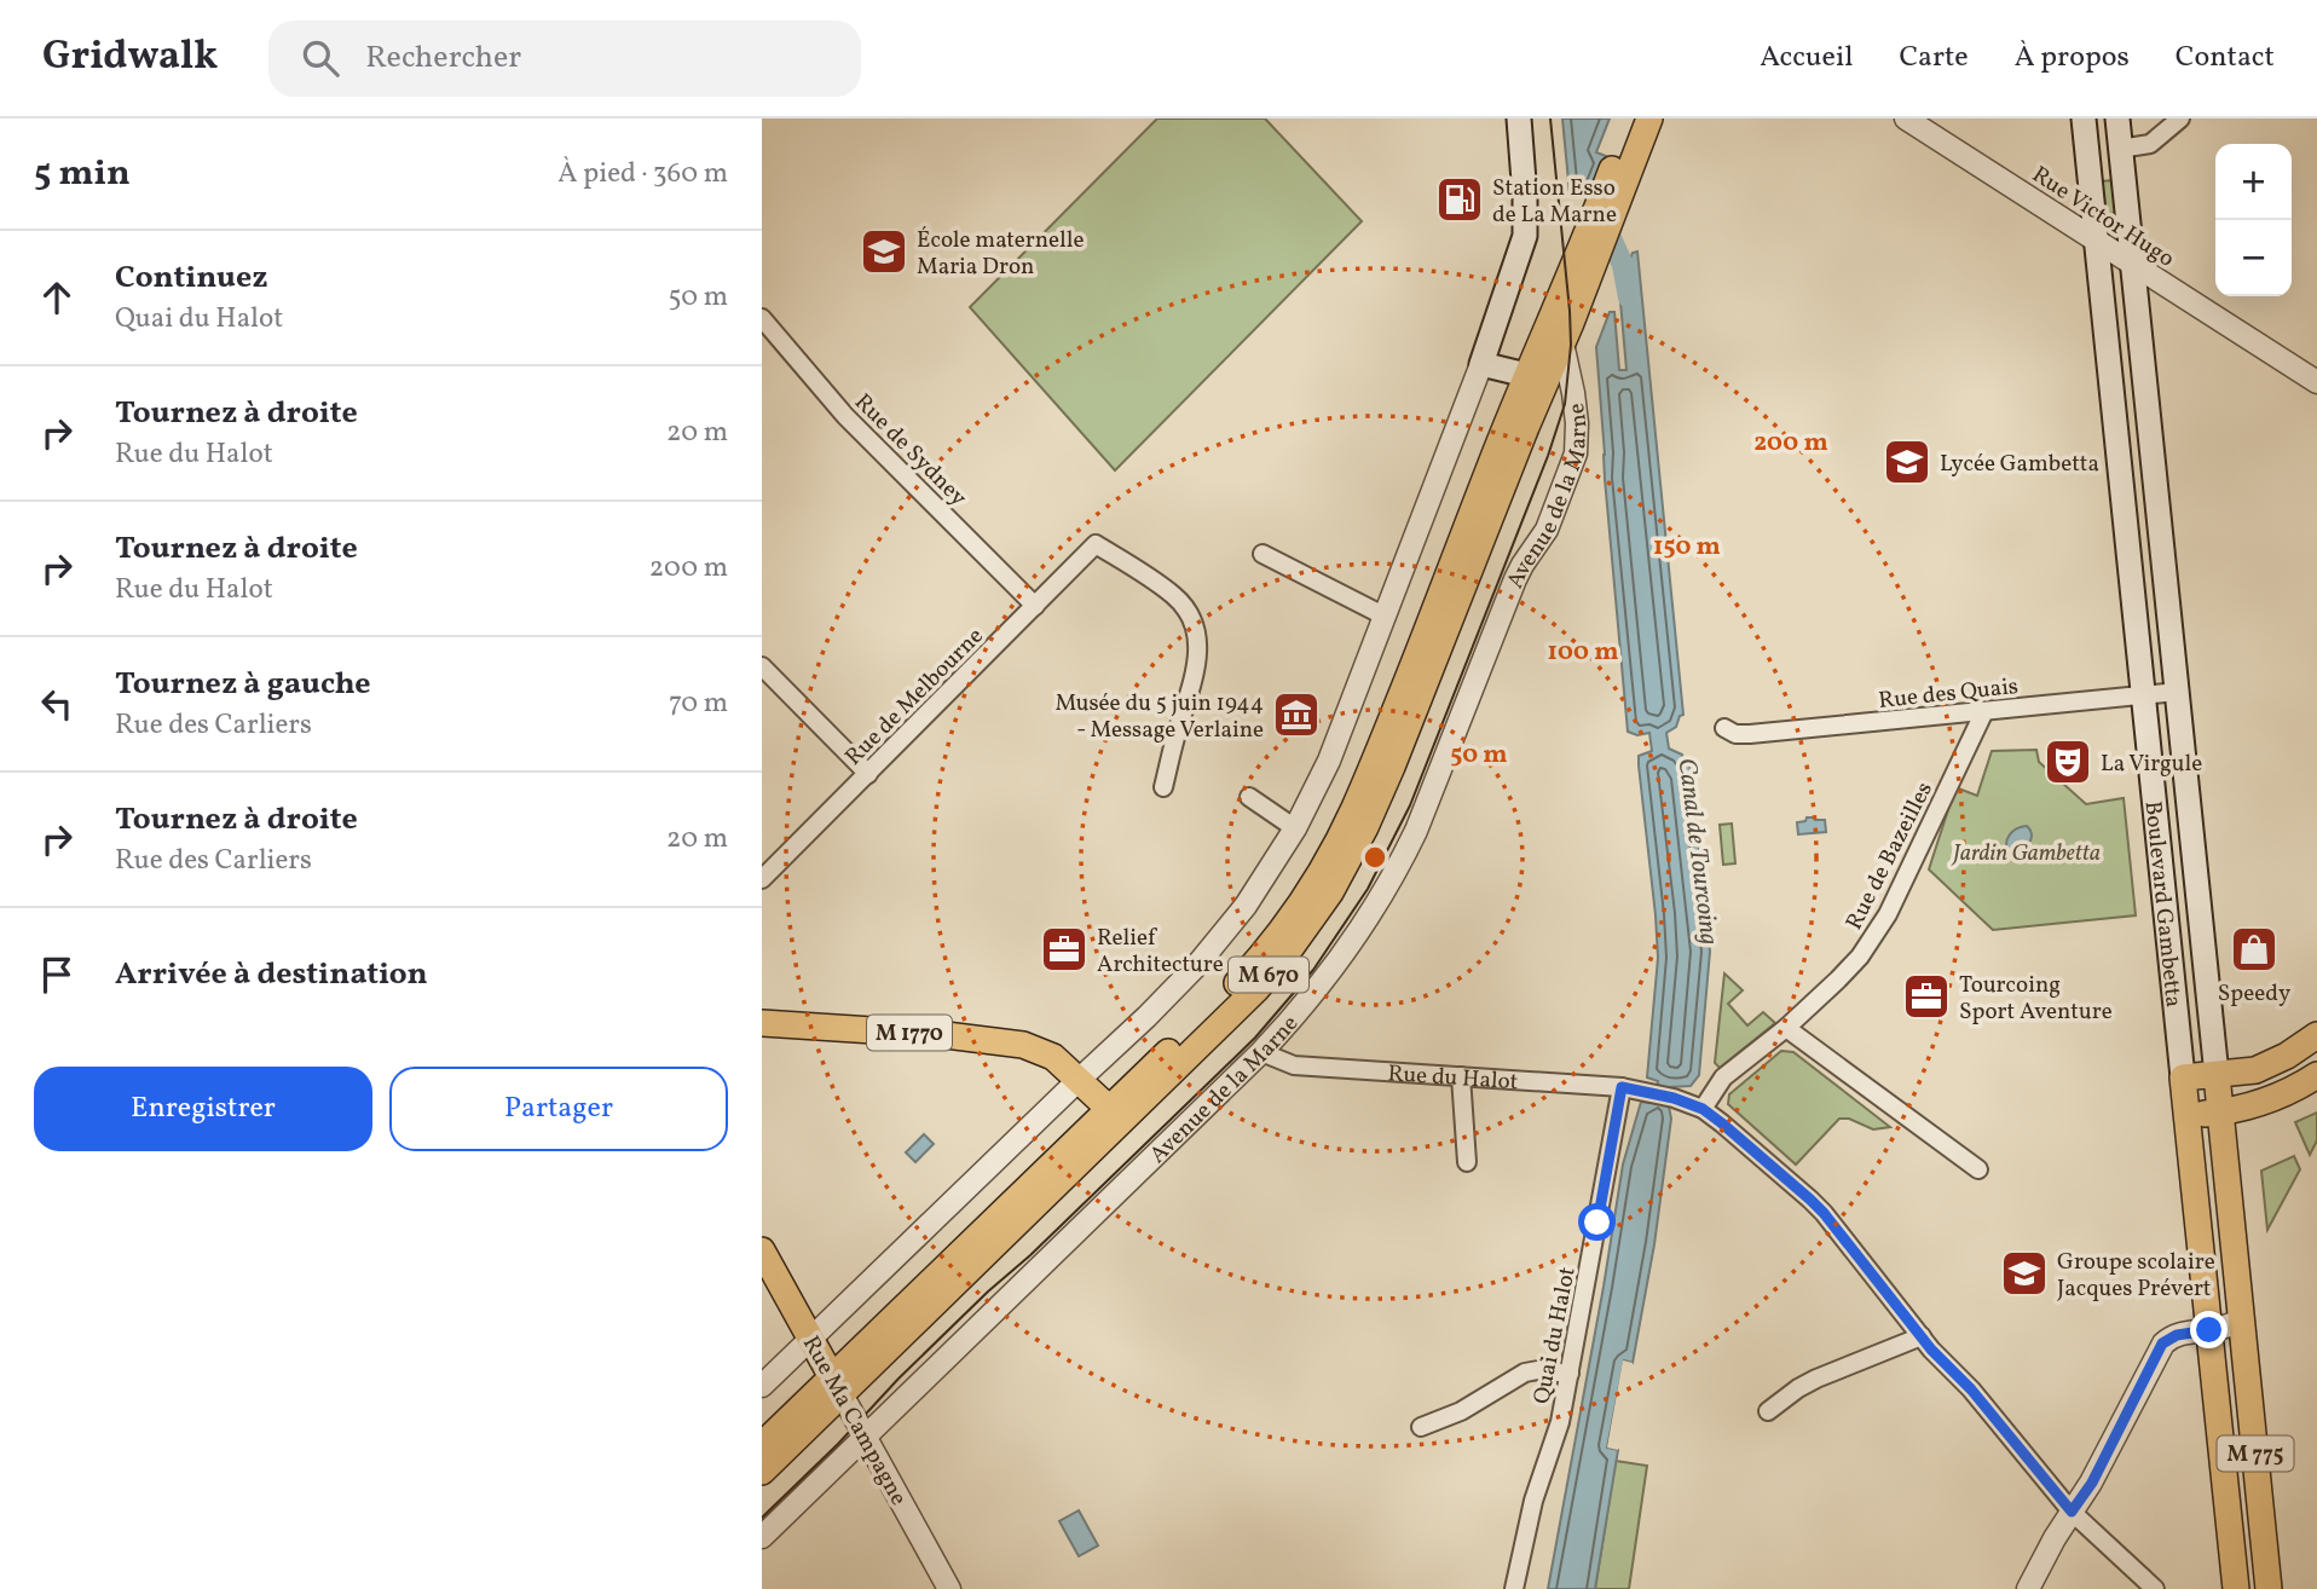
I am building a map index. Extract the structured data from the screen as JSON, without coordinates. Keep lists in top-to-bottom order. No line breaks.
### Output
{"streets":{"main road":["Avenue de la Marne","Boulevard Gambetta","M 670","M 1770","Rue Ma Campagne","M 775"],"street":["Rue Victor Hugo","Rue de Sydney","Rue des Quais","Rue de Melbourne","Rue de Bazeilles","Rue du Halot","Quai du Halot"]},"crossings":[["Rue Victor Hugo","Boulevard Gambetta"],["Rue de Sydney","Rue de Melbourne"],["Avenue de la Marne","Rue du Halot"],["Avenue de la Marne","Rue Ma Campagne"],["Rue des Quais","Rue de Bazeilles"],["Rue des Quais","Boulevard Gambetta"],["Rue de Bazeilles","Rue du Halot"],["Rue du Halot","Quai du Halot"]],"water":["Canal de Tourcoing"],"parks":["Jardin Gambetta"],"places":{"fuel station":["Station Esso de La Marne"],"school or university":["École maternelle Maria Dron","Lycée Gambetta","Groupe scolaire Jacques Prévert"],"museum":["Musée du 5 juin 1944 - Message Verlaine"],"theatre":["La Virgule"],"office":["Relief Architecture","Tourcoing Sport Aventure"],"shop":["Speedy"]},"page":{"header":"Gridwalk","search":"Rechercher","nav":["Accueil","Carte","À propos","Contact"],"heading":["5 min","À pied · 360 m"],"map_buttons":["+","−"],"list":[["Continuez","Quai du Halot","50 m"],["Tournez à droite","Rue du Halot","20 m"],["Tournez à droite","Rue du Halot","200 m"],["Tournez à gauche","Rue des Carliers","70 m"],["Tournez à droite","Rue des Carliers","20 m"],"Arrivée à destination"],"buttons":["Enregistrer","Partager"]},"rings":["200 m","150 m","100 m","50 m"]}
